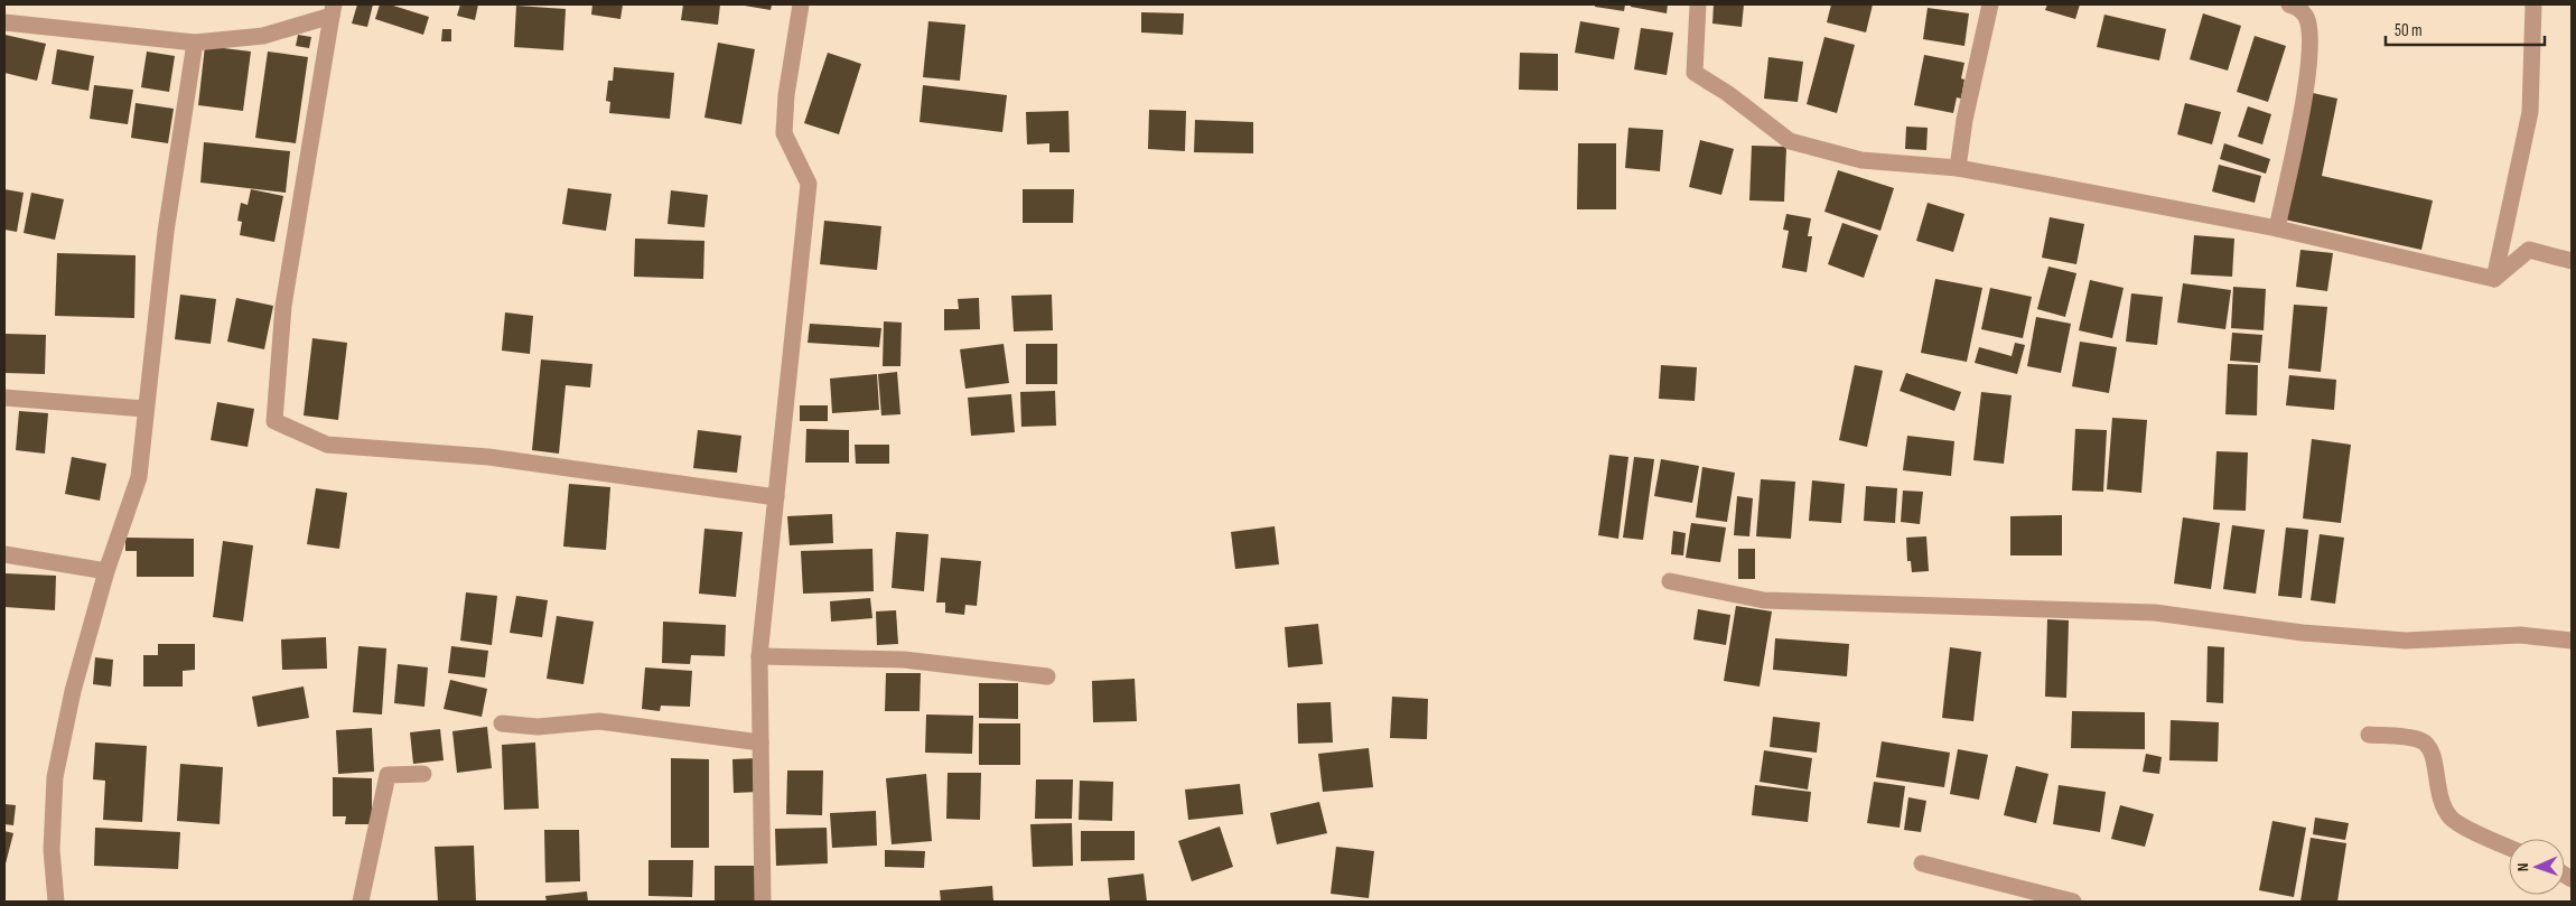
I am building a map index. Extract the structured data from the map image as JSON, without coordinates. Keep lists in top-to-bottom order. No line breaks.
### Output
{"scale_bar":"50 m","north":"left"}
